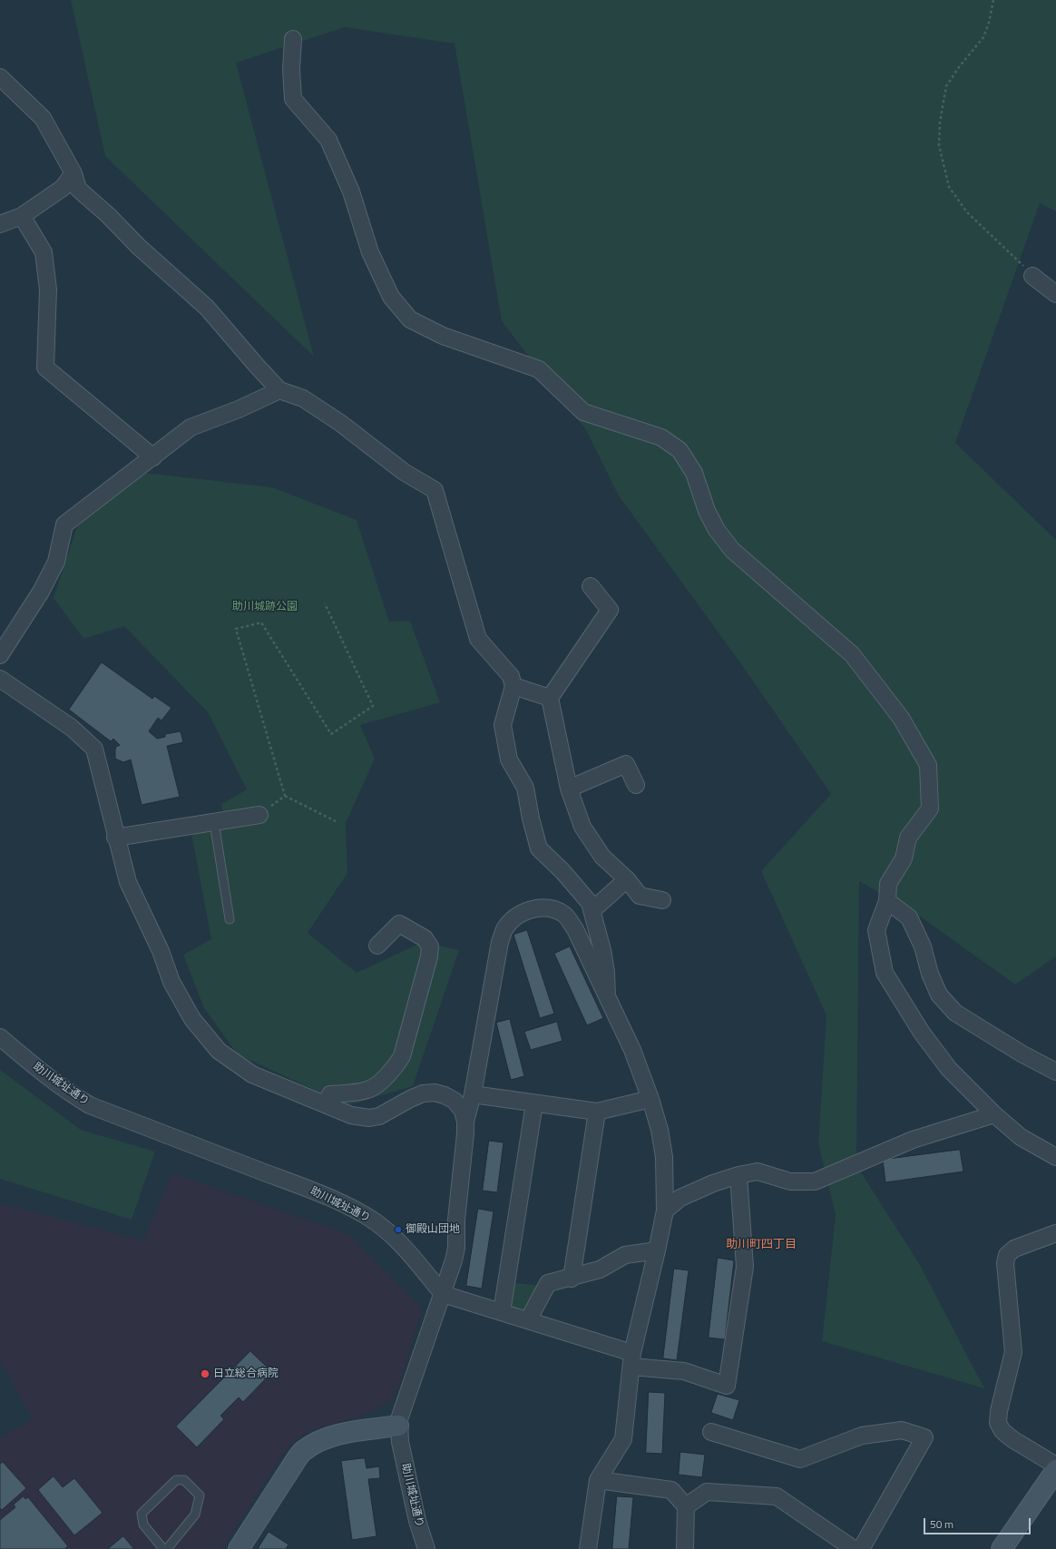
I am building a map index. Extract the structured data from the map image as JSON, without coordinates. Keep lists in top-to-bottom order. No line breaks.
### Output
{"streets":{"street":["助川城址通り"]},"districts":["助川町四丁目"],"parks":["助川城跡公園"],"places":["御殿山団地","日立総合病院"],"scale_bar":"50 m"}
